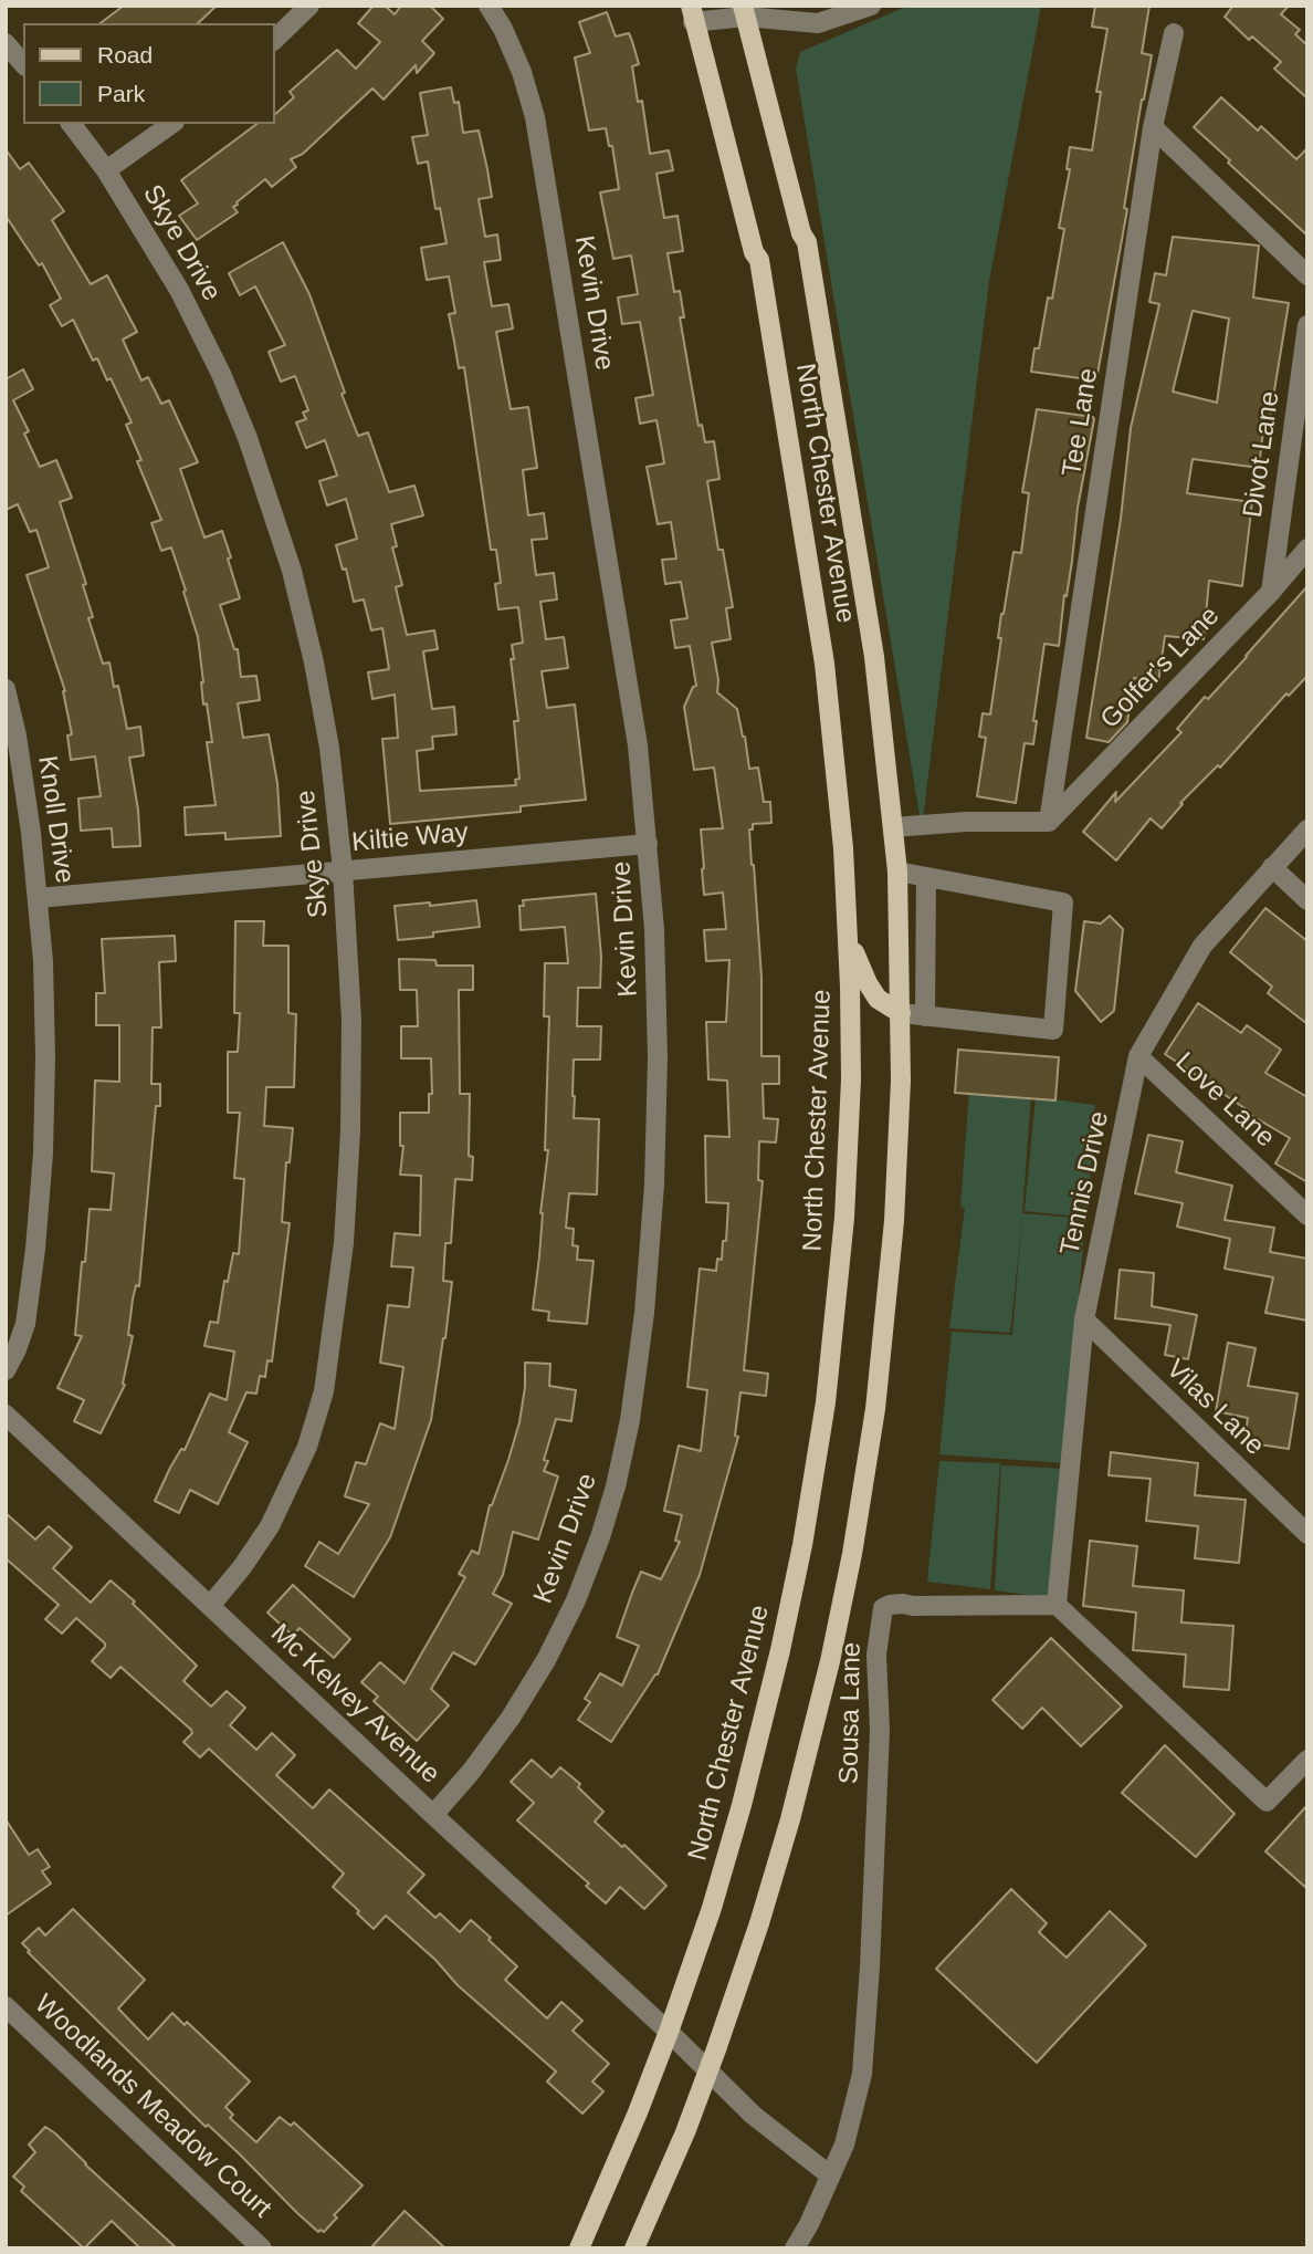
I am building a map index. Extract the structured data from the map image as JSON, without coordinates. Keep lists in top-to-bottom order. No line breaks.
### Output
{"streets":{"main road":["North Chester Avenue"],"street":["Skye Drive","Kevin Drive","Tee Lane","Divot Lane","Golfer's Lane","Knoll Drive","Kiltie Way","Love Lane","Tennis Drive","Vilas Lane","Mc Kelvey Avenue","Sousa Lane","Woodlands Meadow Court"]},"crossings":[["Skye Drive","Kiltie Way"],["Skye Drive","Mc Kelvey Avenue"],["Kevin Drive","Kiltie Way"],["Kevin Drive","Mc Kelvey Avenue"],["Tee Lane","Golfer's Lane"],["Divot Lane","Golfer's Lane"],["North Chester Avenue","Mc Kelvey Avenue"],["Knoll Drive","Kiltie Way"],["Love Lane","Tennis Drive"],["Tennis Drive","Vilas Lane"],["Tennis Drive","Sousa Lane"],["Mc Kelvey Avenue","Sousa Lane"]],"legend":["Road","Park"]}
